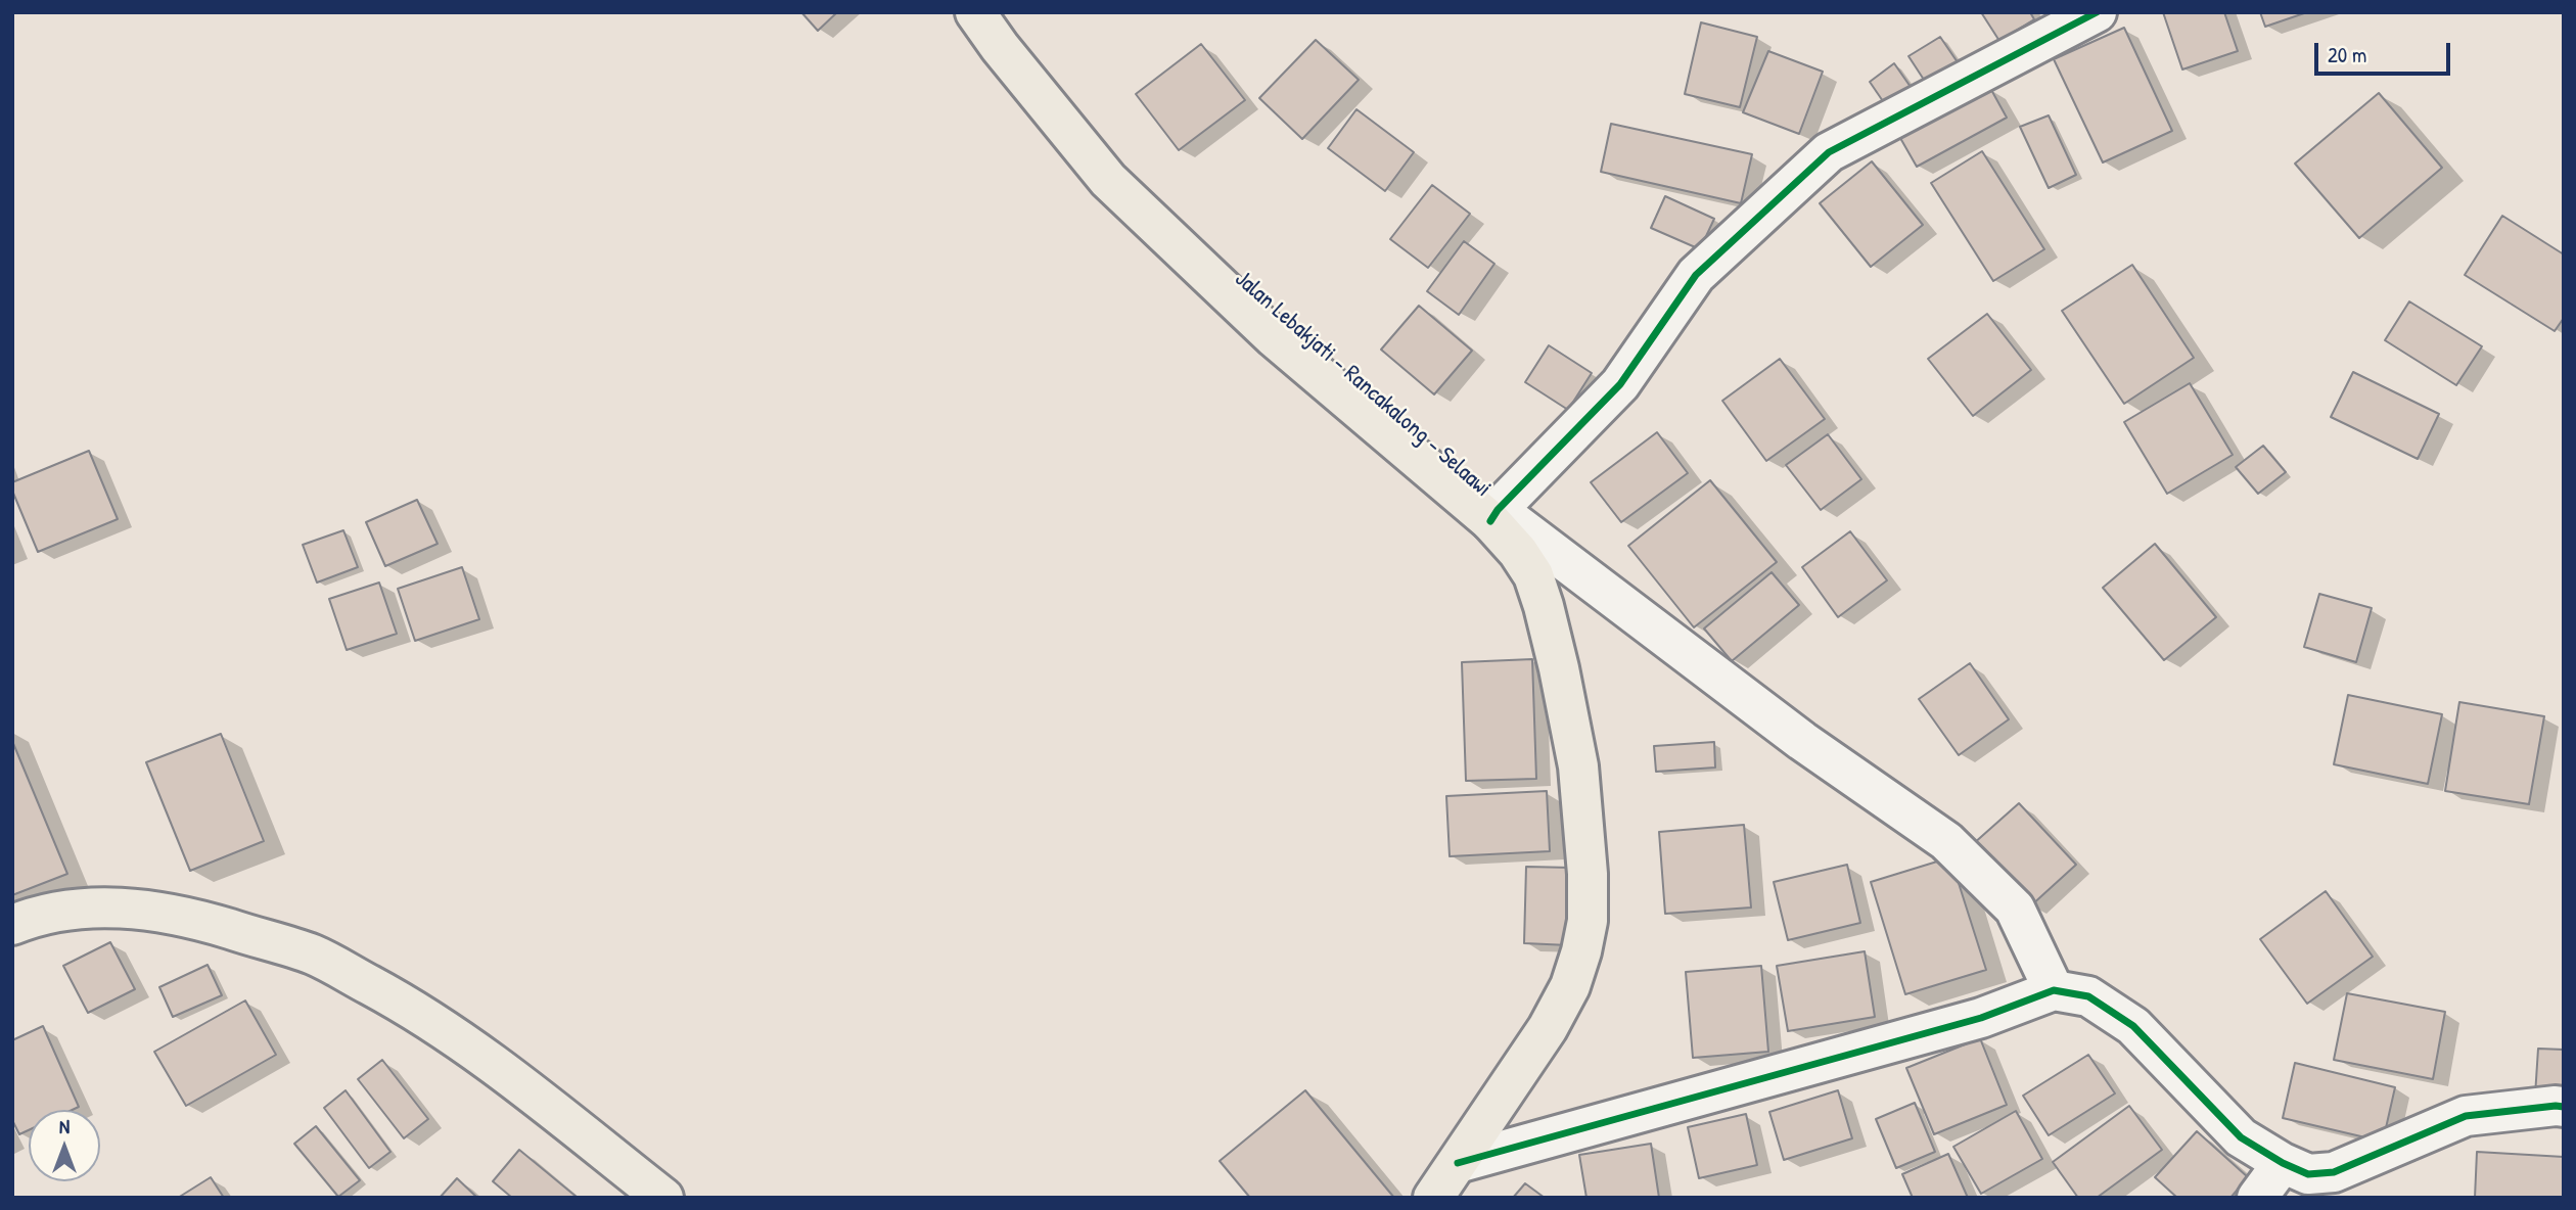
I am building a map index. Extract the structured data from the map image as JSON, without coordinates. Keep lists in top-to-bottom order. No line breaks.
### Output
{"streets":{"main road":["Jalan Lebakjati - Rancakalong - Selaawi"]},"scale_bar":"20 m","north":"top"}
